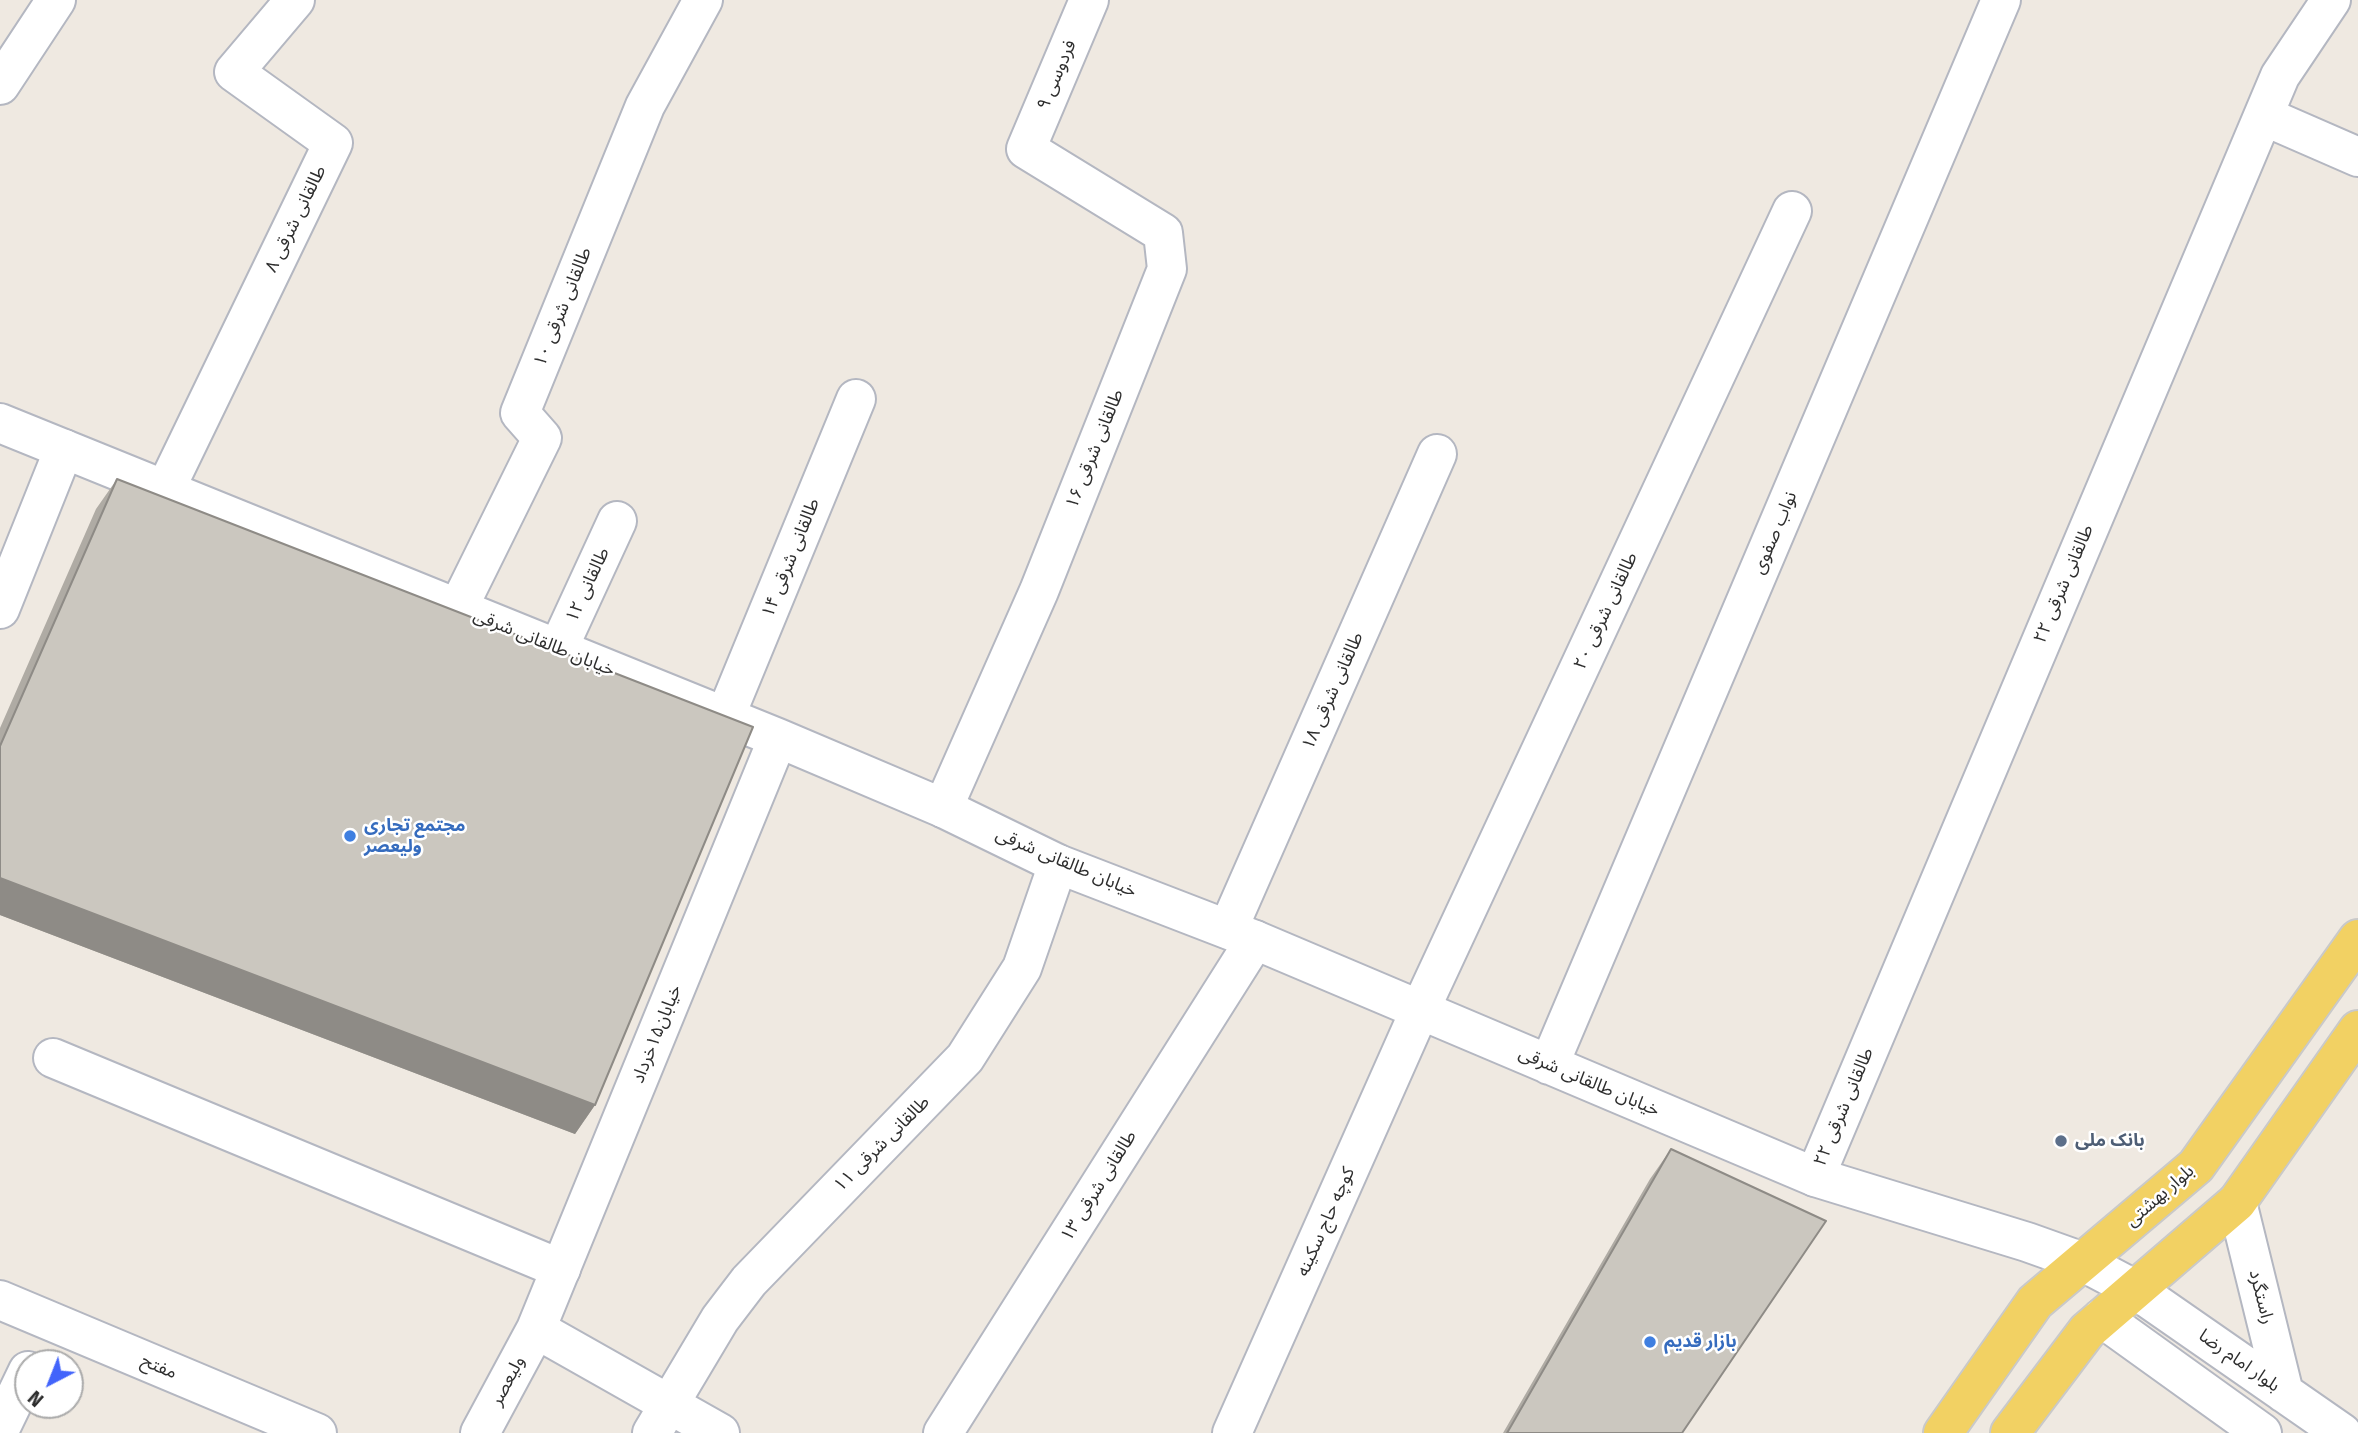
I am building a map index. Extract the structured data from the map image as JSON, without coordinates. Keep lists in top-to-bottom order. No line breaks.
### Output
{"streets":{"main road":["بلوار بهشتی"],"street":["فردوسی ۹","طالقانی شرقی ۸","طالقانی شرقی ۱۰","طالقانی شرقی ۱۶","نواب صفوی","طالقانی شرقی ۱۴","طالقانی شرقی ۲۲","طالقانی ۱۲","طالقانی شرقی ۲۰","خیابان طالقانی شرقی","طالقانی شرقی ۱۸","خیابان۱۵خرداد","طالقانی شرقی ۱۱","طالقانی شرقی ۱۳","کوچه حاج سکینه","راستگرد","بلوار امام رضا","مفتح","ولیعصر"]},"crossings":[["فردوسی ۹","طالقانی شرقی ۱۶"],["طالقانی شرقی ۸","خیابان طالقانی شرقی"],["طالقانی شرقی ۱۰","خیابان طالقانی شرقی"],["طالقانی شرقی ۱۶","خیابان طالقانی شرقی"],["نواب صفوی","خیابان طالقانی شرقی"],["طالقانی شرقی ۱۴","خیابان طالقانی شرقی"],["طالقانی شرقی ۲۲","خیابان طالقانی شرقی"],["طالقانی ۱۲","خیابان طالقانی شرقی"],["طالقانی شرقی ۲۰","خیابان طالقانی شرقی"],["طالقانی شرقی ۲۰","کوچه حاج سکینه"],["خیابان طالقانی شرقی","طالقانی شرقی ۱۸"],["خیابان طالقانی شرقی","خیابان۱۵خرداد"],["خیابان طالقانی شرقی","طالقانی شرقی ۱۱"],["خیابان طالقانی شرقی","طالقانی شرقی ۱۳"],["خیابان طالقانی شرقی","بلوار بهشتی"],["خیابان طالقانی شرقی","کوچه حاج سکینه"],["خیابان طالقانی شرقی","بلوار امام رضا"],["طالقانی شرقی ۱۸","طالقانی شرقی ۱۳"],["خیابان۱۵خرداد","ولیعصر"],["راستگرد","بلوار امام رضا"]],"places":["مجتمع تجاری ولیعصر","بانک ملی","بازار قدیم"],"north":"bottom left"}
